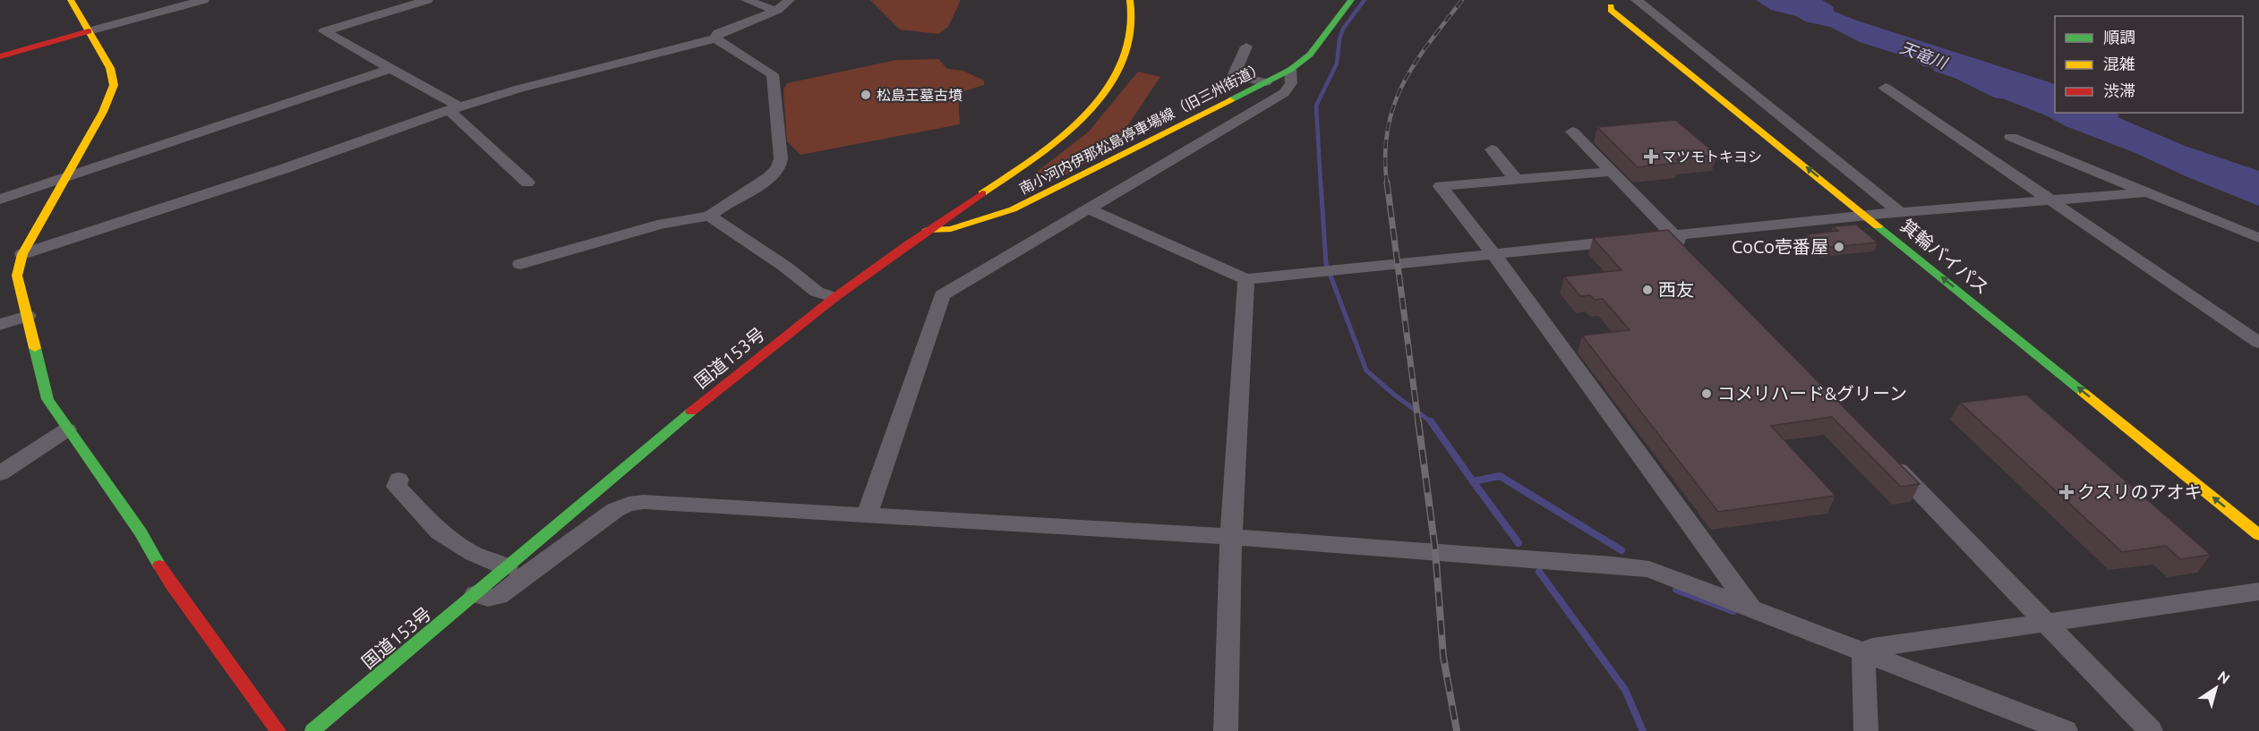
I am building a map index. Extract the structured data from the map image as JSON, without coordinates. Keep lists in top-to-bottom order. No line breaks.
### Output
{"streets":{"main road":["南小河内伊那松島停車場線（旧三州街道）","箕輪バイパス","国道153号"]},"crossings":[["南小河内伊那松島停車場線（旧三州街道）","国道153号"]],"water":["天竜川"],"places":{"other":["松島王墓古墳","CoCo壱番屋","西友","コメリハード&グリーン"],"health":["マツモトキヨシ","クスリのアオキ"]},"legend":["順調","混雑","渋滞"],"north":"top right"}
